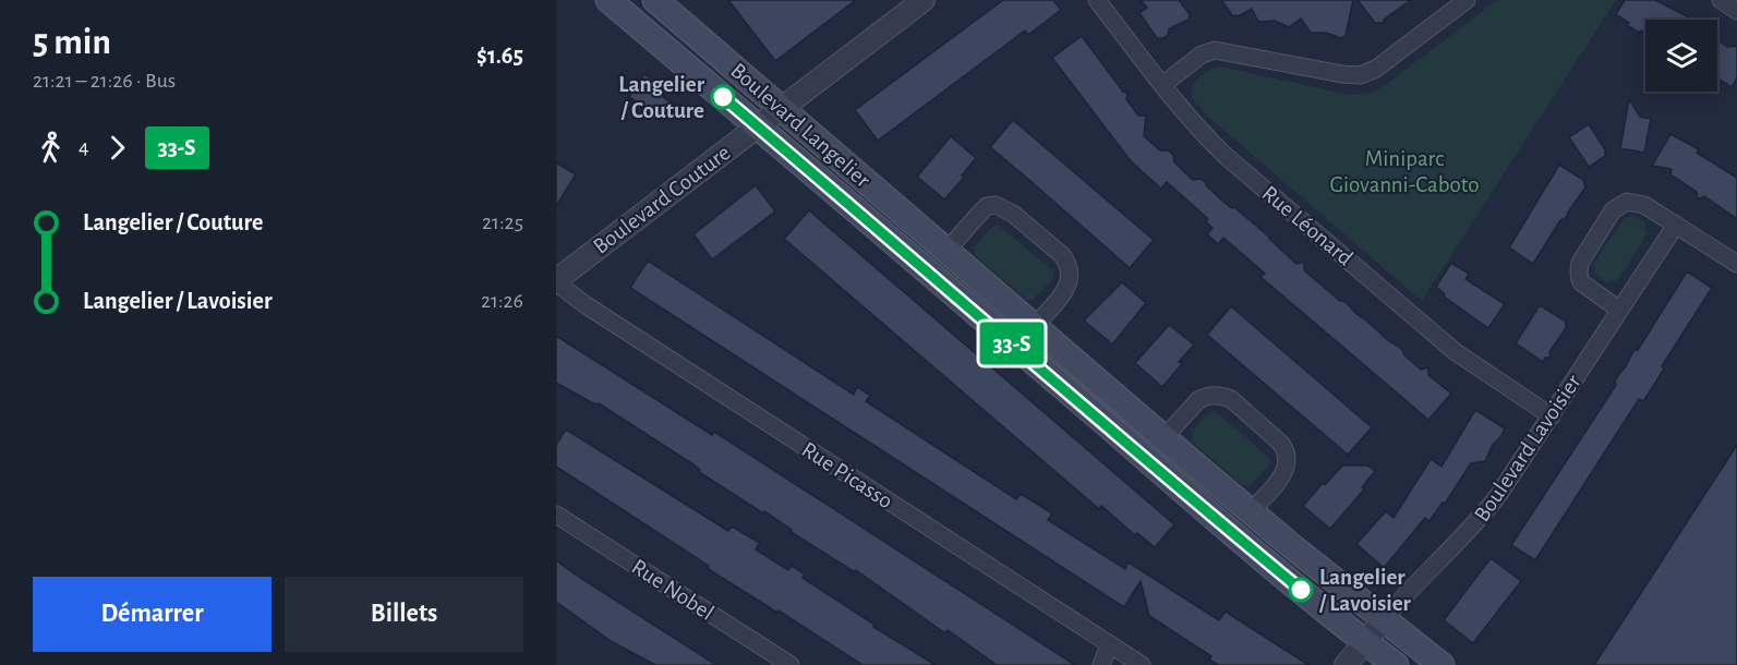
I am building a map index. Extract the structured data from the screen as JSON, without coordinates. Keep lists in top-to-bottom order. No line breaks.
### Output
{"streets":{"main road":["Boulevard Langelier"],"street":["Boulevard Couture","Rue Léonard","Boulevard Lavoisier","Rue Picasso","Rue Nobel"]},"crossings":[["Boulevard Langelier","Boulevard Couture"],["Boulevard Langelier","Boulevard Lavoisier"],["Boulevard Couture","Rue Picasso"],["Rue Léonard","Boulevard Lavoisier"]],"parks":["Miniparc Giovanni-Caboto"],"places":["Langelier / Couture","Langelier / Lavoisier"],"lines":["bus line 33-S"],"page":{"heading":["5 min","21:21 – 21:26 · Bus","$1.65"],"on_map":"33-S","legs":["4","33-S"],"list":[{"name":"Langelier / Couture","value":"21:25"},{"name":"Langelier / Lavoisier","value":"21:26"}],"buttons":["Démarrer","Billets"]}}
